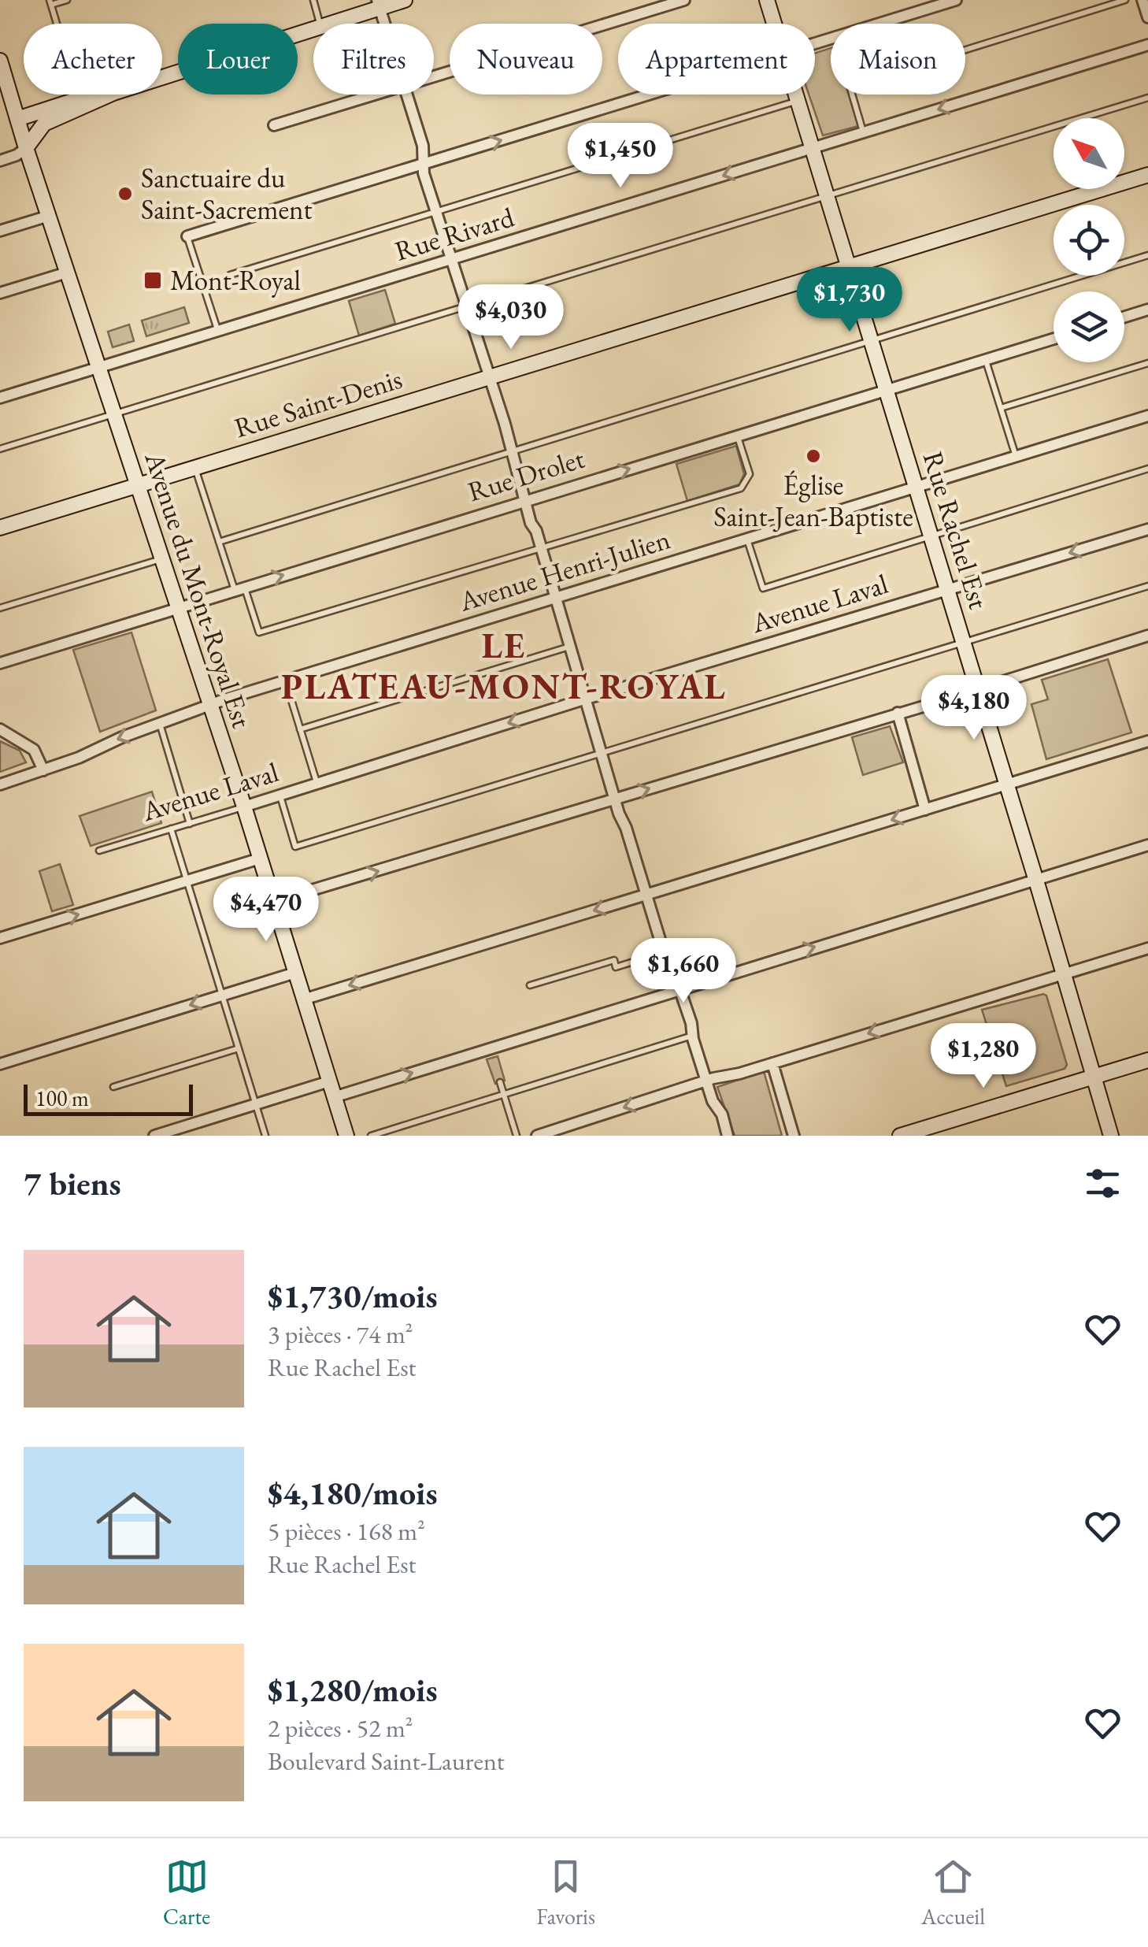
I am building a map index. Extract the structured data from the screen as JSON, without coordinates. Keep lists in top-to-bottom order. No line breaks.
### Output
{"streets":{"main road":["Rue Saint-Denis","Rue Rachel Est","Avenue du Mont-Royal Est"],"street":["Rue Rivard","Rue Drolet","Avenue Henri-Julien","Avenue Laval"]},"crossings":[["Rue Rivard","Rue Rachel Est"],["Rue Rivard","Avenue du Mont-Royal Est"],["Rue Saint-Denis","Rue Rachel Est"],["Rue Saint-Denis","Avenue du Mont-Royal Est"],["Rue Drolet","Rue Rachel Est"],["Rue Drolet","Avenue du Mont-Royal Est"],["Rue Rachel Est","Avenue Henri-Julien"],["Rue Rachel Est","Avenue Laval"],["Avenue Henri-Julien","Avenue du Mont-Royal Est"],["Avenue du Mont-Royal Est","Avenue Laval"]],"one_way":["Rue Rivard","Rue Drolet","Avenue Laval"],"districts":["LE PLATEAU-MONT-ROYAL"],"places":{"other":["Sanctuaire du Saint-Sacrement","Église Saint-Jean-Baptiste"],"transit":["Mont-Royal"]},"scale_bar":"100 m","north":"top left","page":{"chip":["Acheter","Louer","Filtres","Nouveau","Appartement","Maison"],"price":["$1,450","$1,730","$4,030","$4,180","$4,470","$1,660","$1,280"],"scale":"100 m","heading":"7 biens","list":[{"name":"$1,730/mois","note":"3 pièces · 74 m² · Rue Rachel Est"},{"name":"$4,180/mois","note":"5 pièces · 168 m² · Rue Rachel Est"},{"name":"$1,280/mois","note":"2 pièces · 52 m² · Boulevard Saint-Laurent"}],"tabs":["Carte","Favoris","Accueil"]}}
